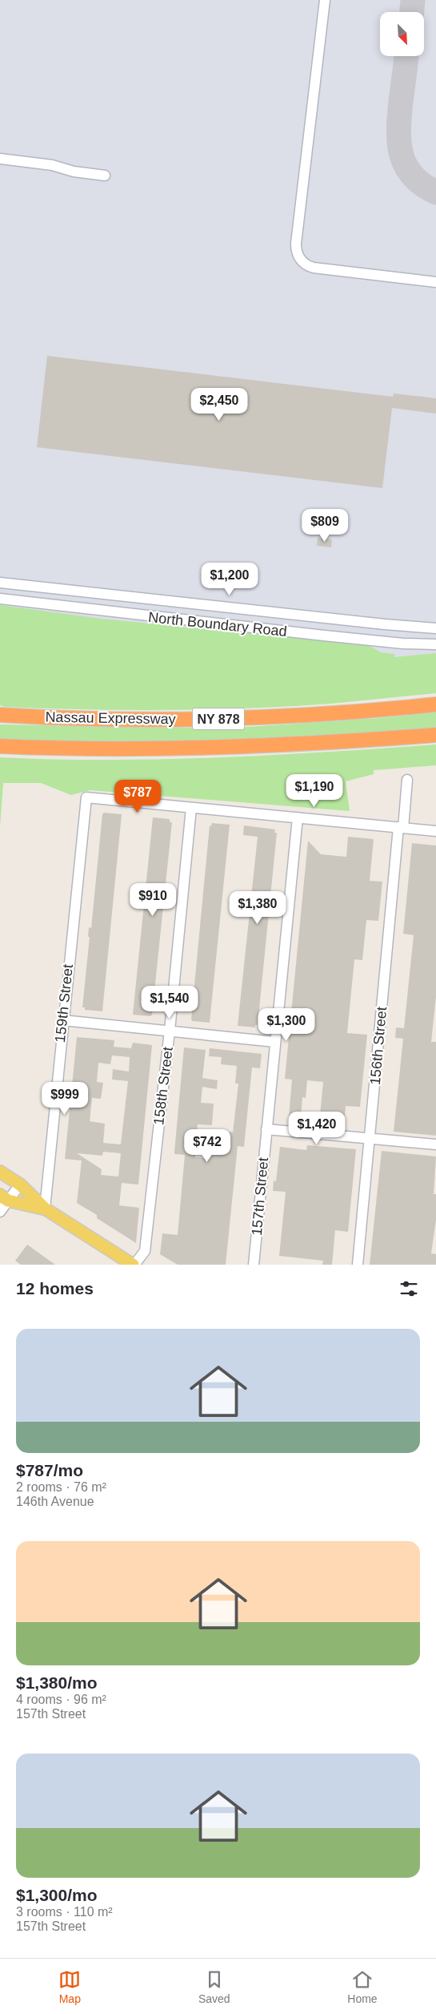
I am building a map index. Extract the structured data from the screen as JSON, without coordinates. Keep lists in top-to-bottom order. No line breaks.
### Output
{"streets":{"highway":["Nassau Expressway","NY 878"],"street":["North Boundary Road","159th Street","156th Street","158th Street","157th Street"]},"crossings":[["159th Street","158th Street"]],"north":"bottom right","page":{"price":["$2,450","$809","$1,200","$1,190","$787","$910","$1,380","$1,540","$1,300","$999","$1,420","$742"],"heading":"12 homes","list":[{"name":"$787/mo","note":"2 rooms · 76 m² · 146th Avenue"},{"name":"$1,380/mo","note":"4 rooms · 96 m² · 157th Street"},{"name":"$1,300/mo","note":"3 rooms · 110 m² · 157th Street"}],"tabs":["Map","Saved","Home"]}}
